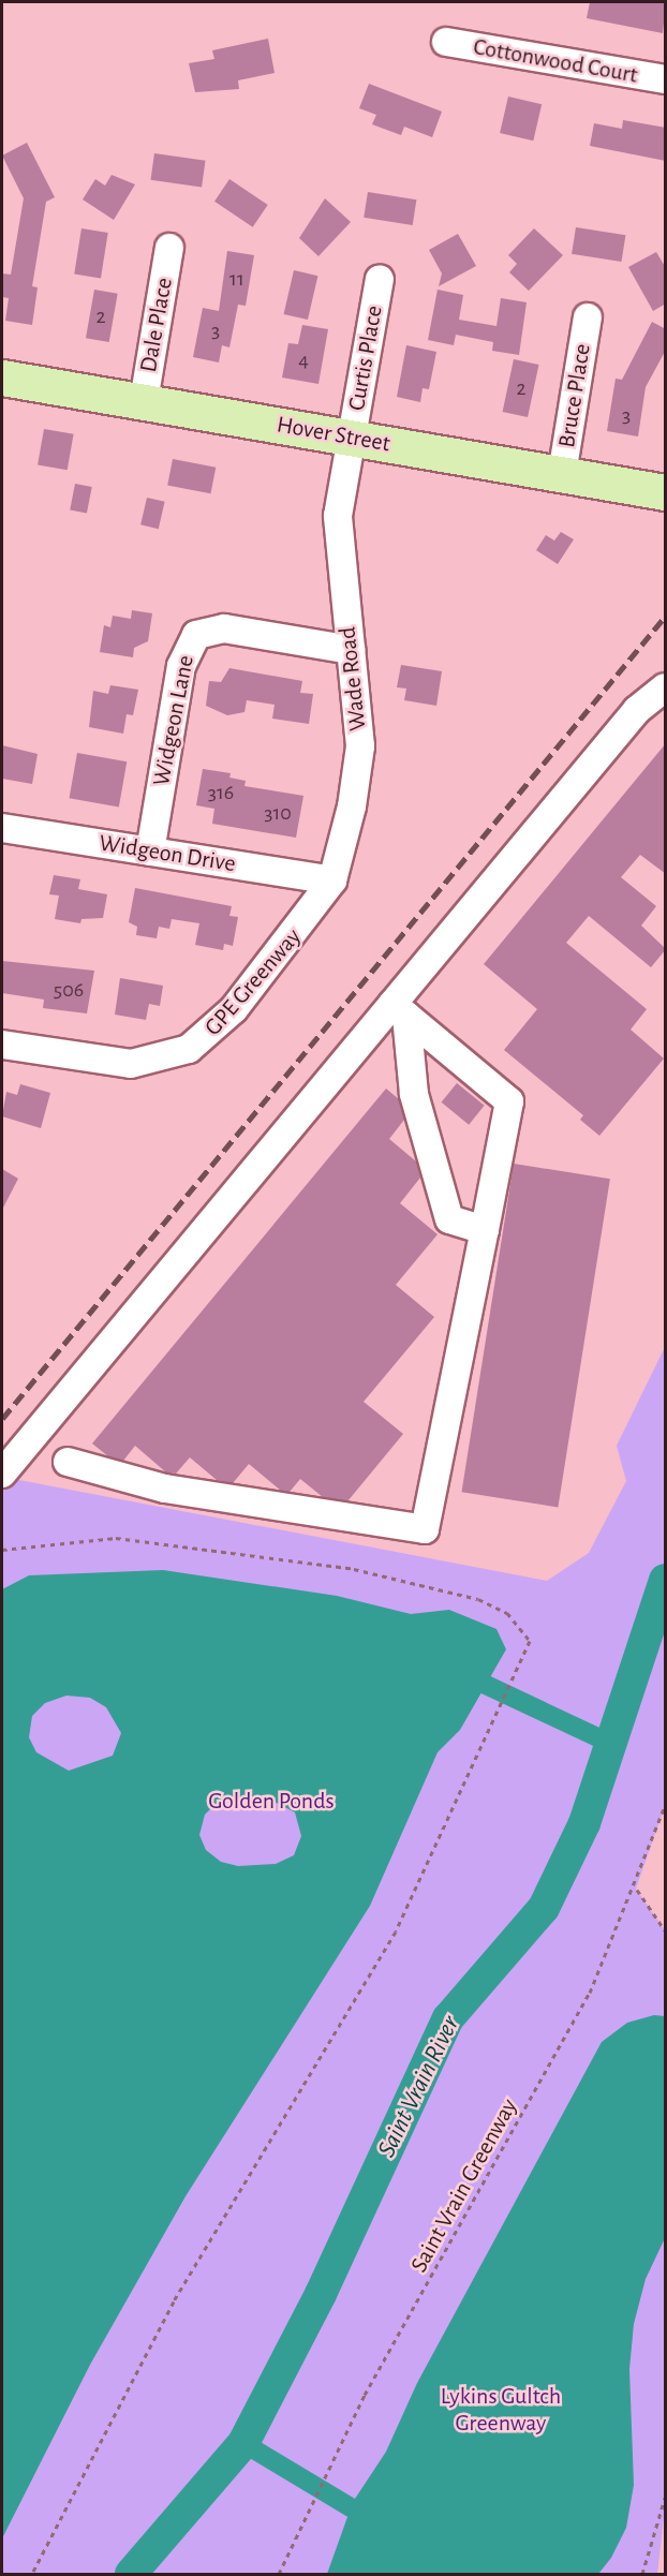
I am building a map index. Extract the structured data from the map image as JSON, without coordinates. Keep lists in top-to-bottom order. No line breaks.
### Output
{"streets":{"main road":["Hover Street"],"street":["Cottonwood Court","Dale Place","Curtis Place","Bruce Place","Wade Road","Widgeon Lane","Widgeon Drive","GPE Greenway"],"path":["Saint Vrain Greenway"]},"crossings":[["Dale Place","Hover Street"],["Curtis Place","Hover Street"],["Curtis Place","Wade Road"],["Bruce Place","Hover Street"],["Wade Road","Widgeon Lane"],["Wade Road","Widgeon Drive"],["Wade Road","GPE Greenway"],["Widgeon Lane","Widgeon Drive"],["Widgeon Drive","GPE Greenway"]],"water":["Saint Vrain River"],"parks":["Golden Ponds","Lykins Gultch Greenway"],"house_numbers":["11","2","3","4","2","3","316","310","506"]}
